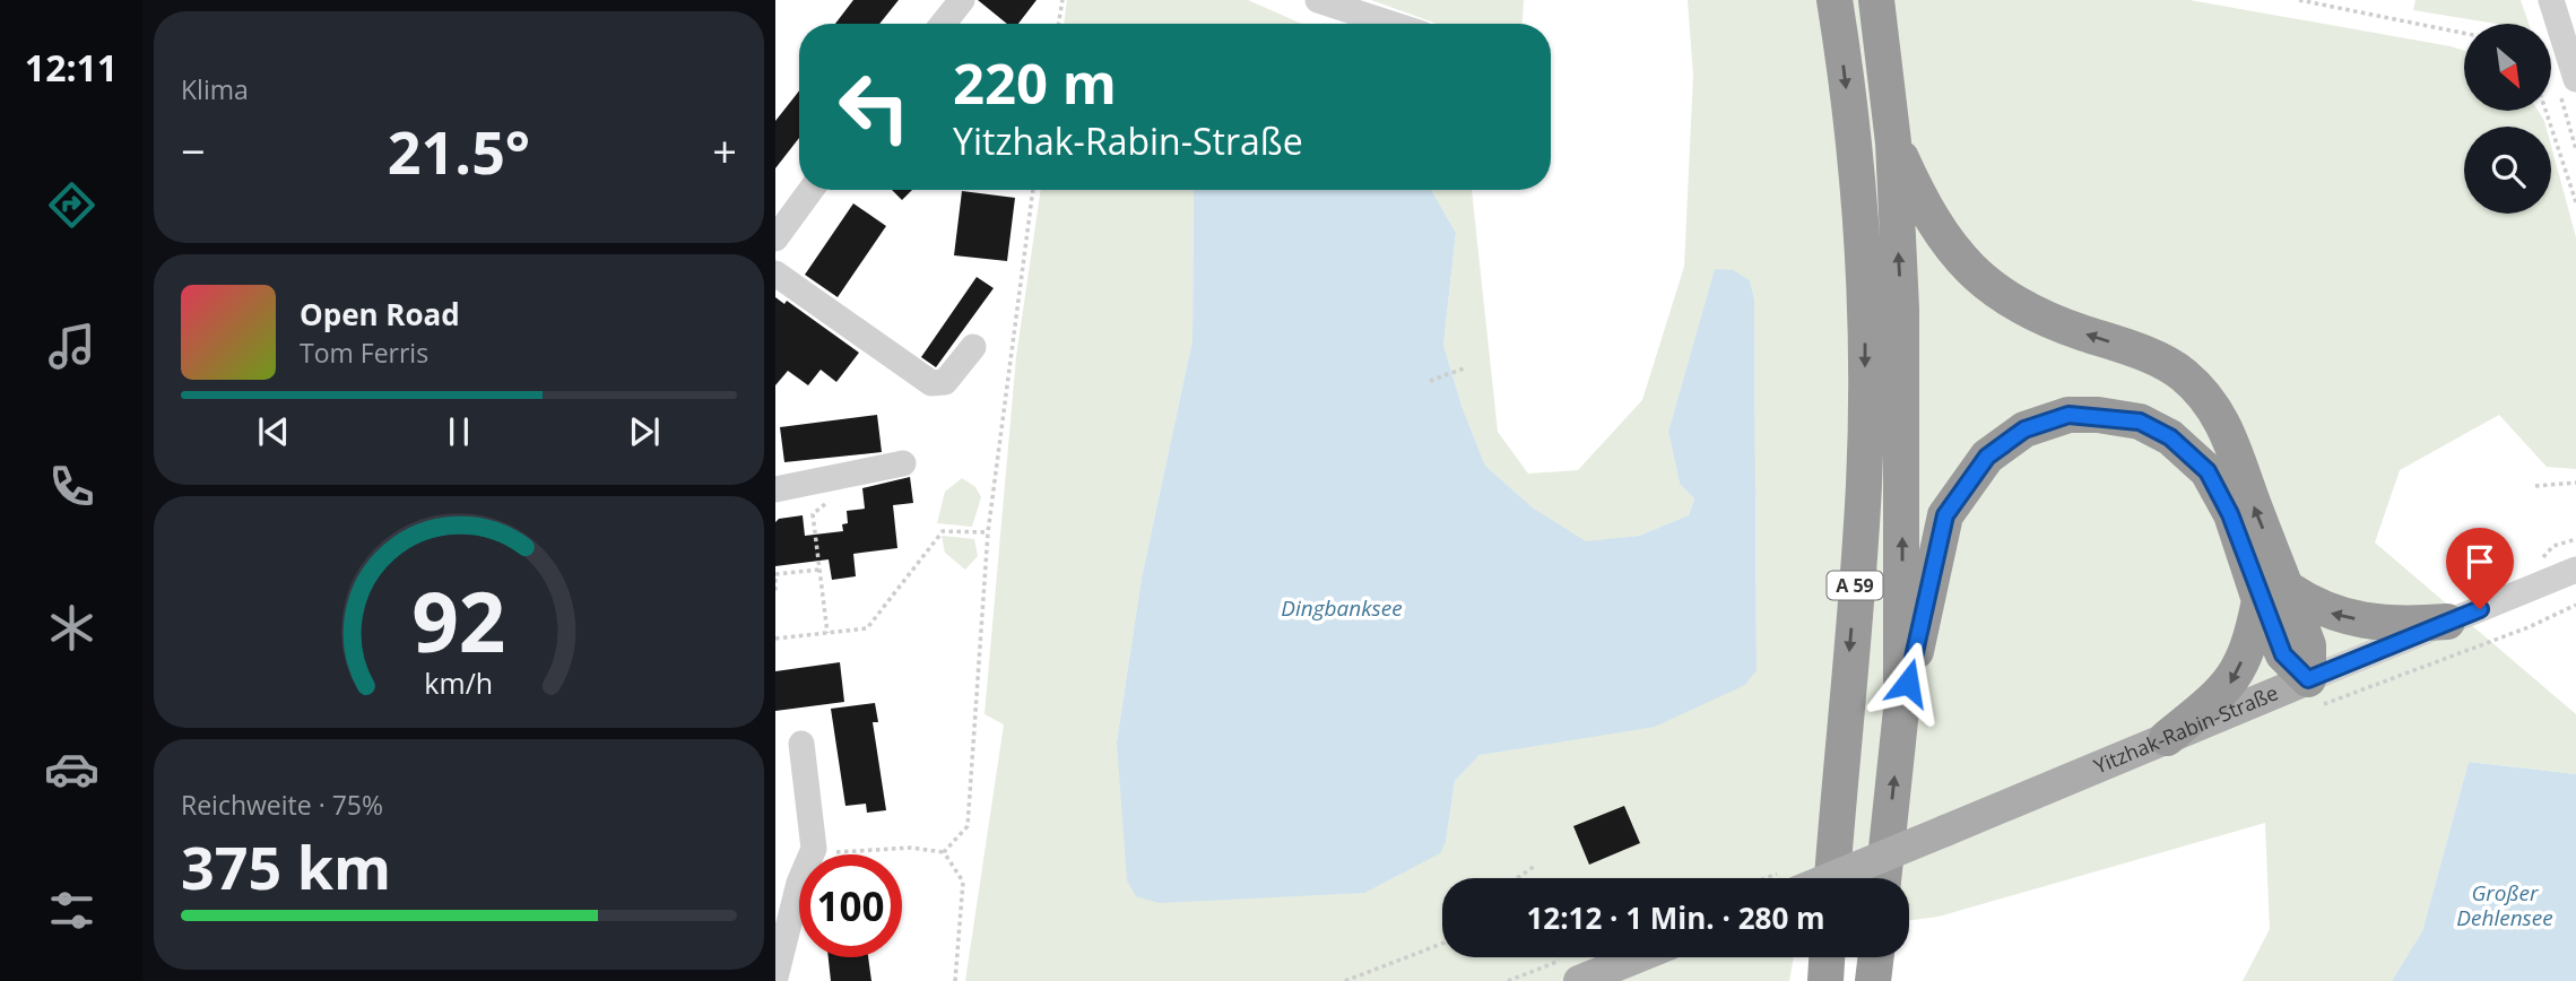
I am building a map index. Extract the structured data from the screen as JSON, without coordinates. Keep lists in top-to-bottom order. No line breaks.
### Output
{"streets":{"highway":["A 59"],"main road":["Yitzhak-Rabin-Straße"]},"water":["Dingbanksee","Großer Dehlensee"],"north":"bottom right","page":{"tabs":"12:11","tile":["Klima",["Reichweite · 75%","375 km"]],"turn":["220 m","Yitzhak-Rabin-Straße"],"heat":["−","21.5°","+"],"song":["Open Road","Tom Ferris"],"limit":"100","trip":"12:12 · 1 Min. · 280 m","gauge":["92","km/h"]}}
